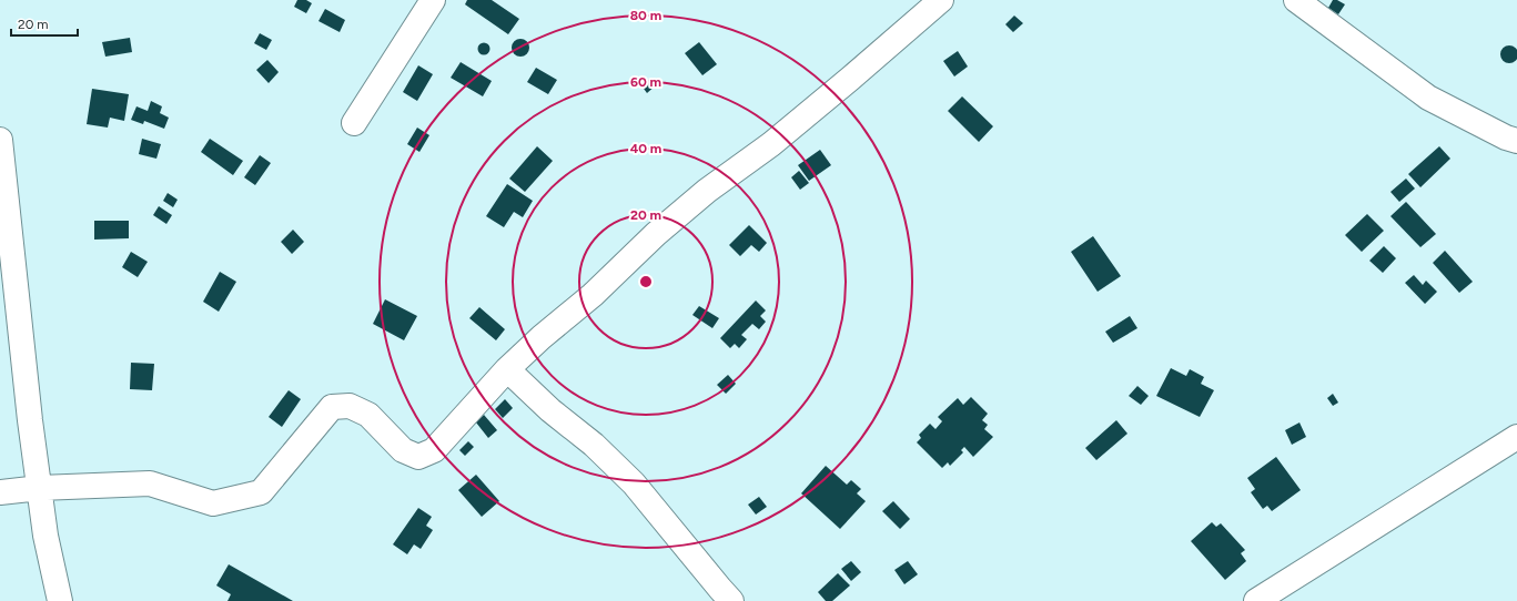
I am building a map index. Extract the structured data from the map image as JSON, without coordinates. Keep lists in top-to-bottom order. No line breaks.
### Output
{"scale_bar":"20 m","rings":["80 m","60 m","40 m","20 m"]}
